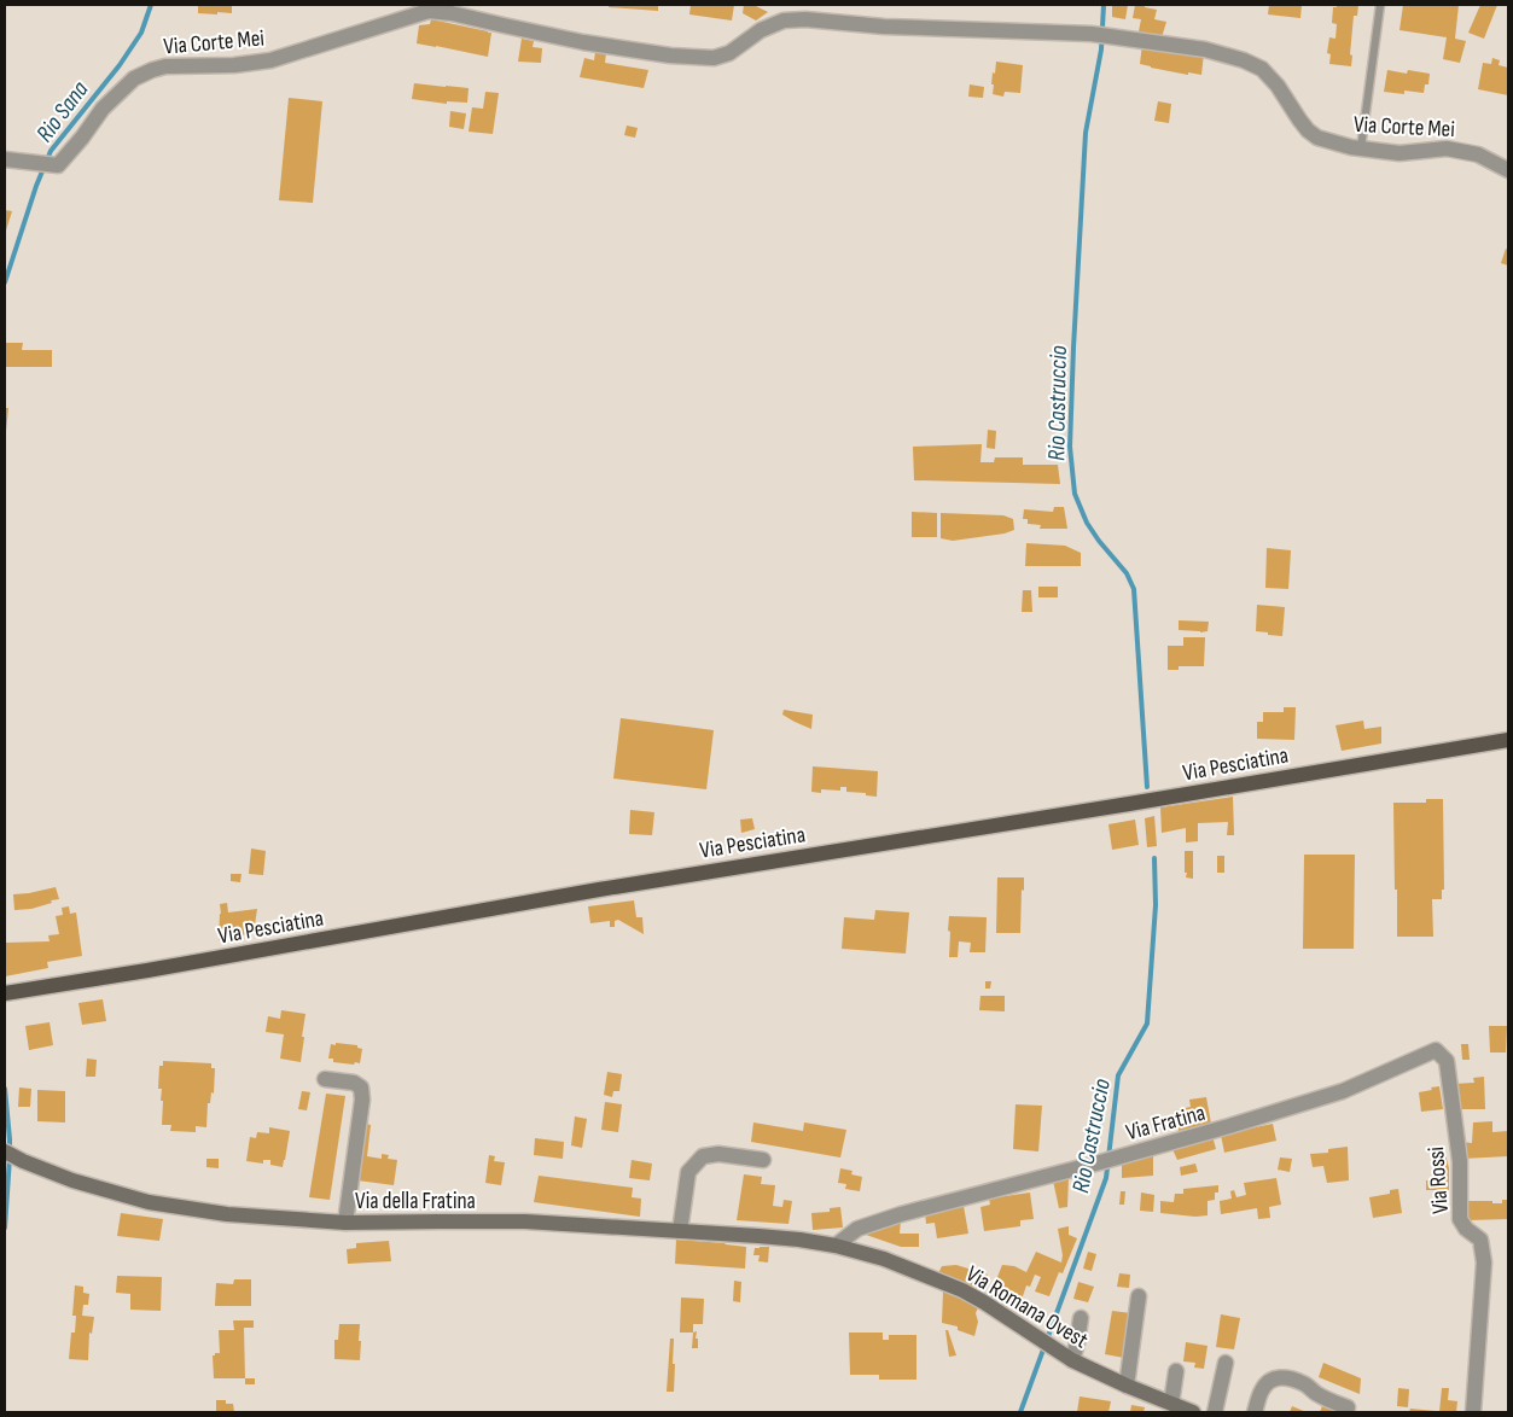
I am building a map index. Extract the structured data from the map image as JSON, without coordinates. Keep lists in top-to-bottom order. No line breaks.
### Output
{"streets":{"main road":["Via Pesciatina"],"street":["Via Corte Mei","Via Fratina","Via Rossi","Via della Fratina","Via Romana Ovest"]},"crossings":[["Via Fratina","Via Rossi"],["Via Fratina","Via della Fratina"],["Via Fratina","Via Romana Ovest"],["Via della Fratina","Via Romana Ovest"]],"water":["Rio Sana","Rio Castruccio"]}
